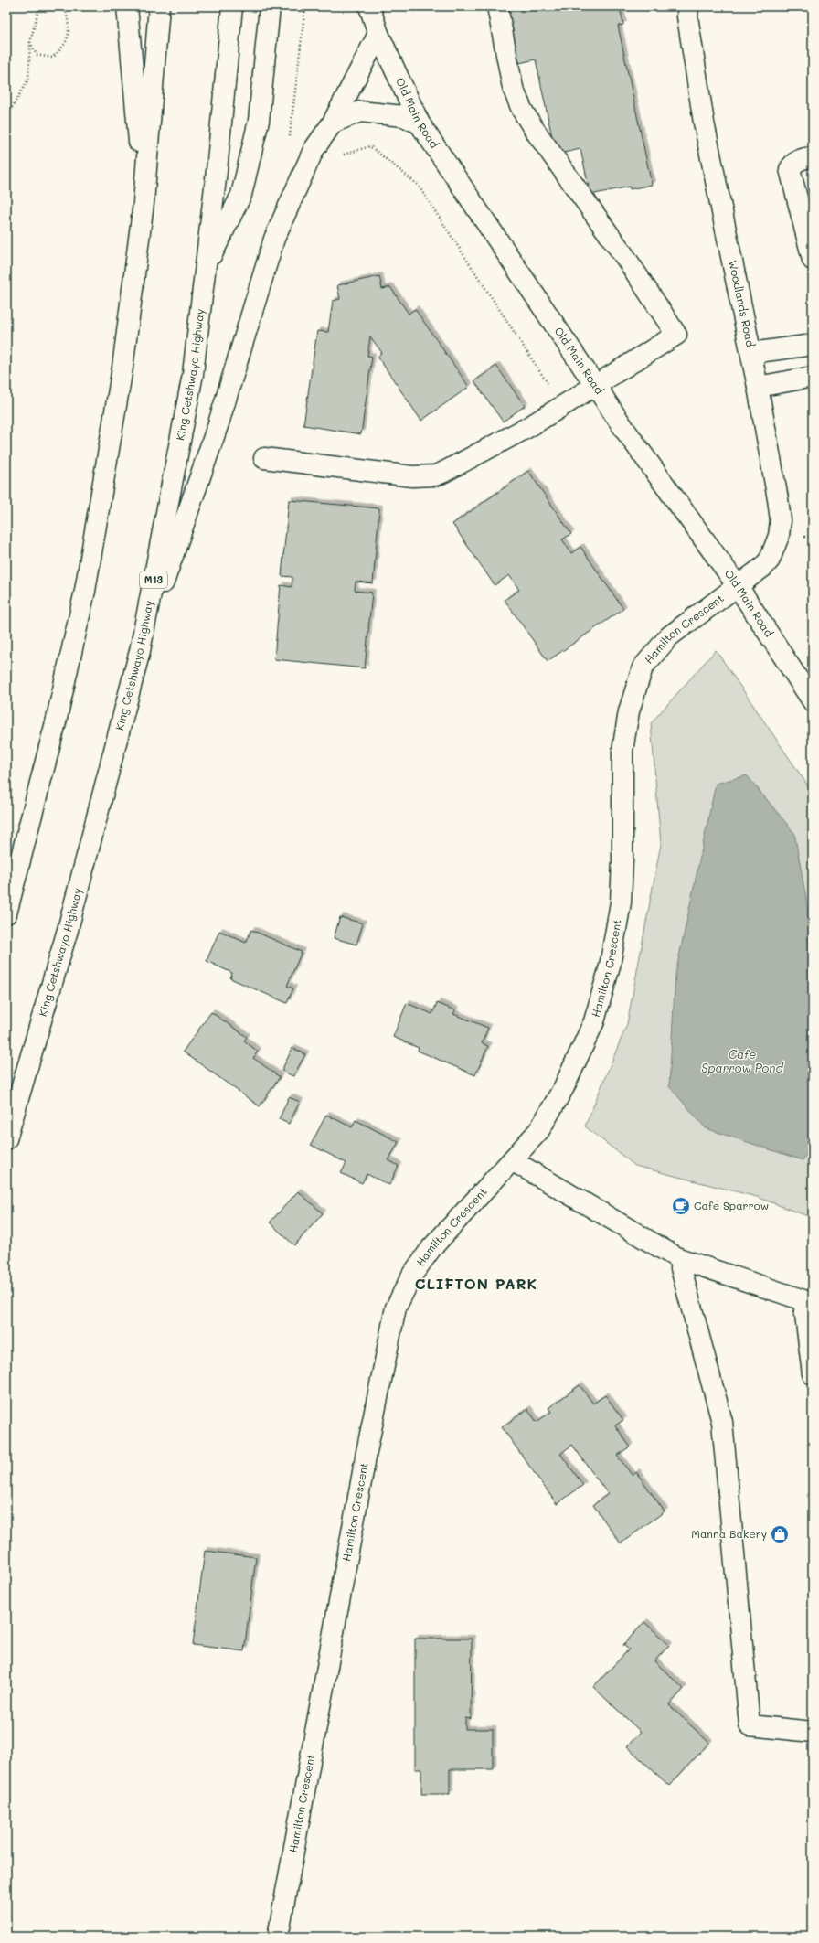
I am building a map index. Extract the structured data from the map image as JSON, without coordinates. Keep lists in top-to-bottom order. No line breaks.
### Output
{"streets":{"main road":["Old Main Road","Woodlands Road","King Cetshwayo Highway","M13","Hamilton Crescent"]},"crossings":[["Old Main Road","Woodlands Road"],["Old Main Road","Hamilton Crescent"],["Woodlands Road","Hamilton Crescent"]],"districts":["CLIFTON PARK"],"water":["Cafe Sparrow Pond"],"places":{"cafe":["Cafe Sparrow"],"shop":["Manna Bakery"]}}
